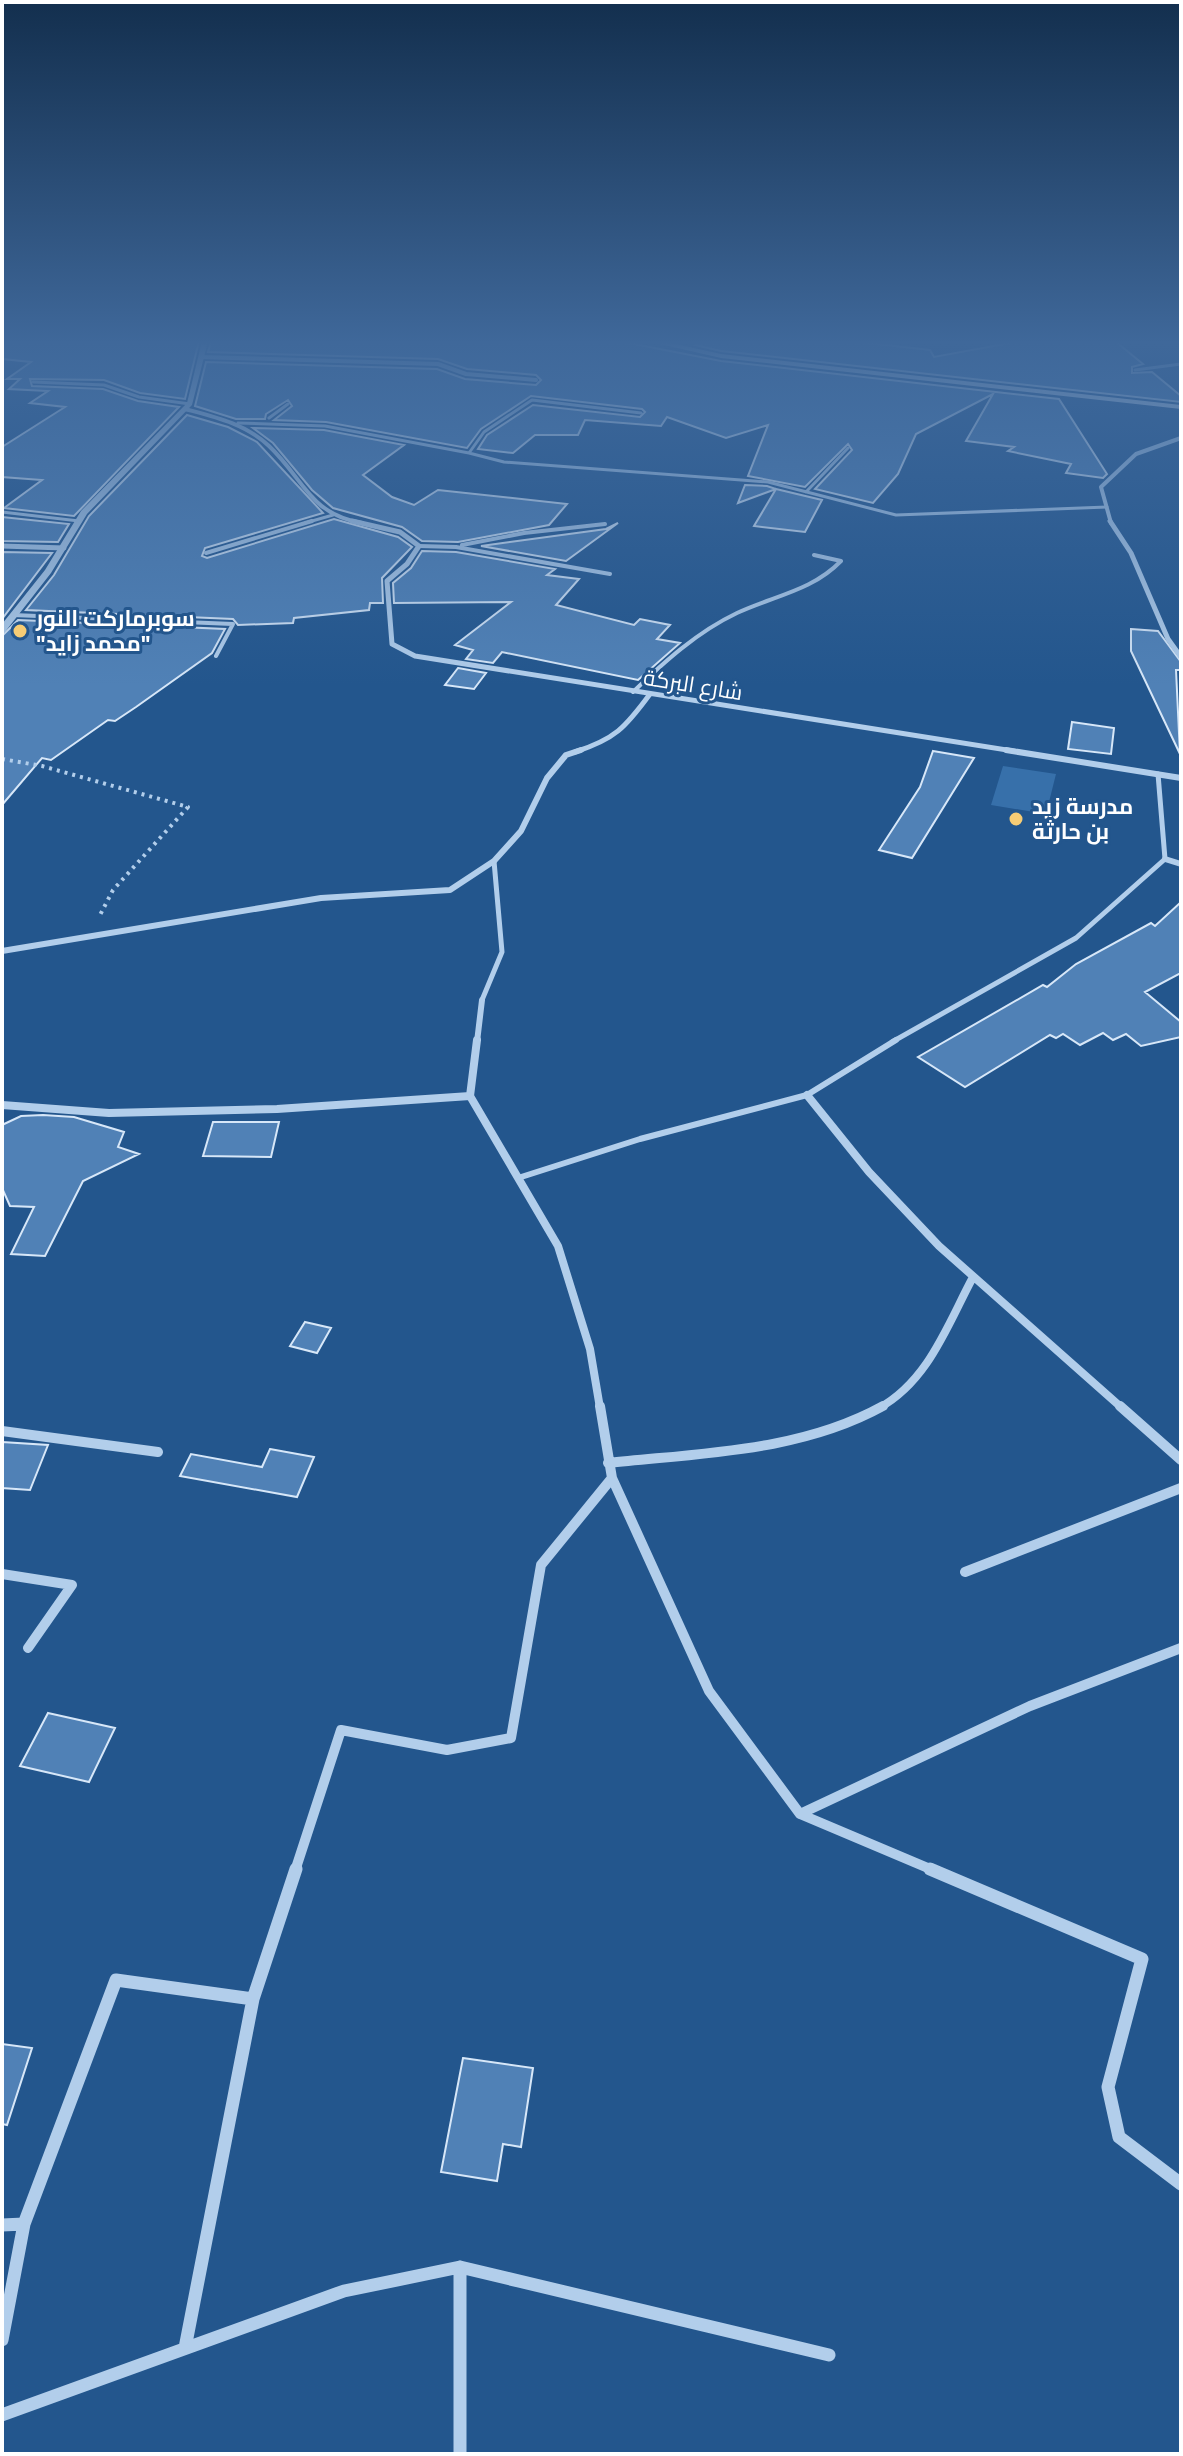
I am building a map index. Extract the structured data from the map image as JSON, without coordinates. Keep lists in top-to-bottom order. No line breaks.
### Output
{"streets":{"street":["شارع البركة"]},"places":["سوبرماركت النور \"محمد زايد\"","مدرسة زيد بن حارثة"]}
